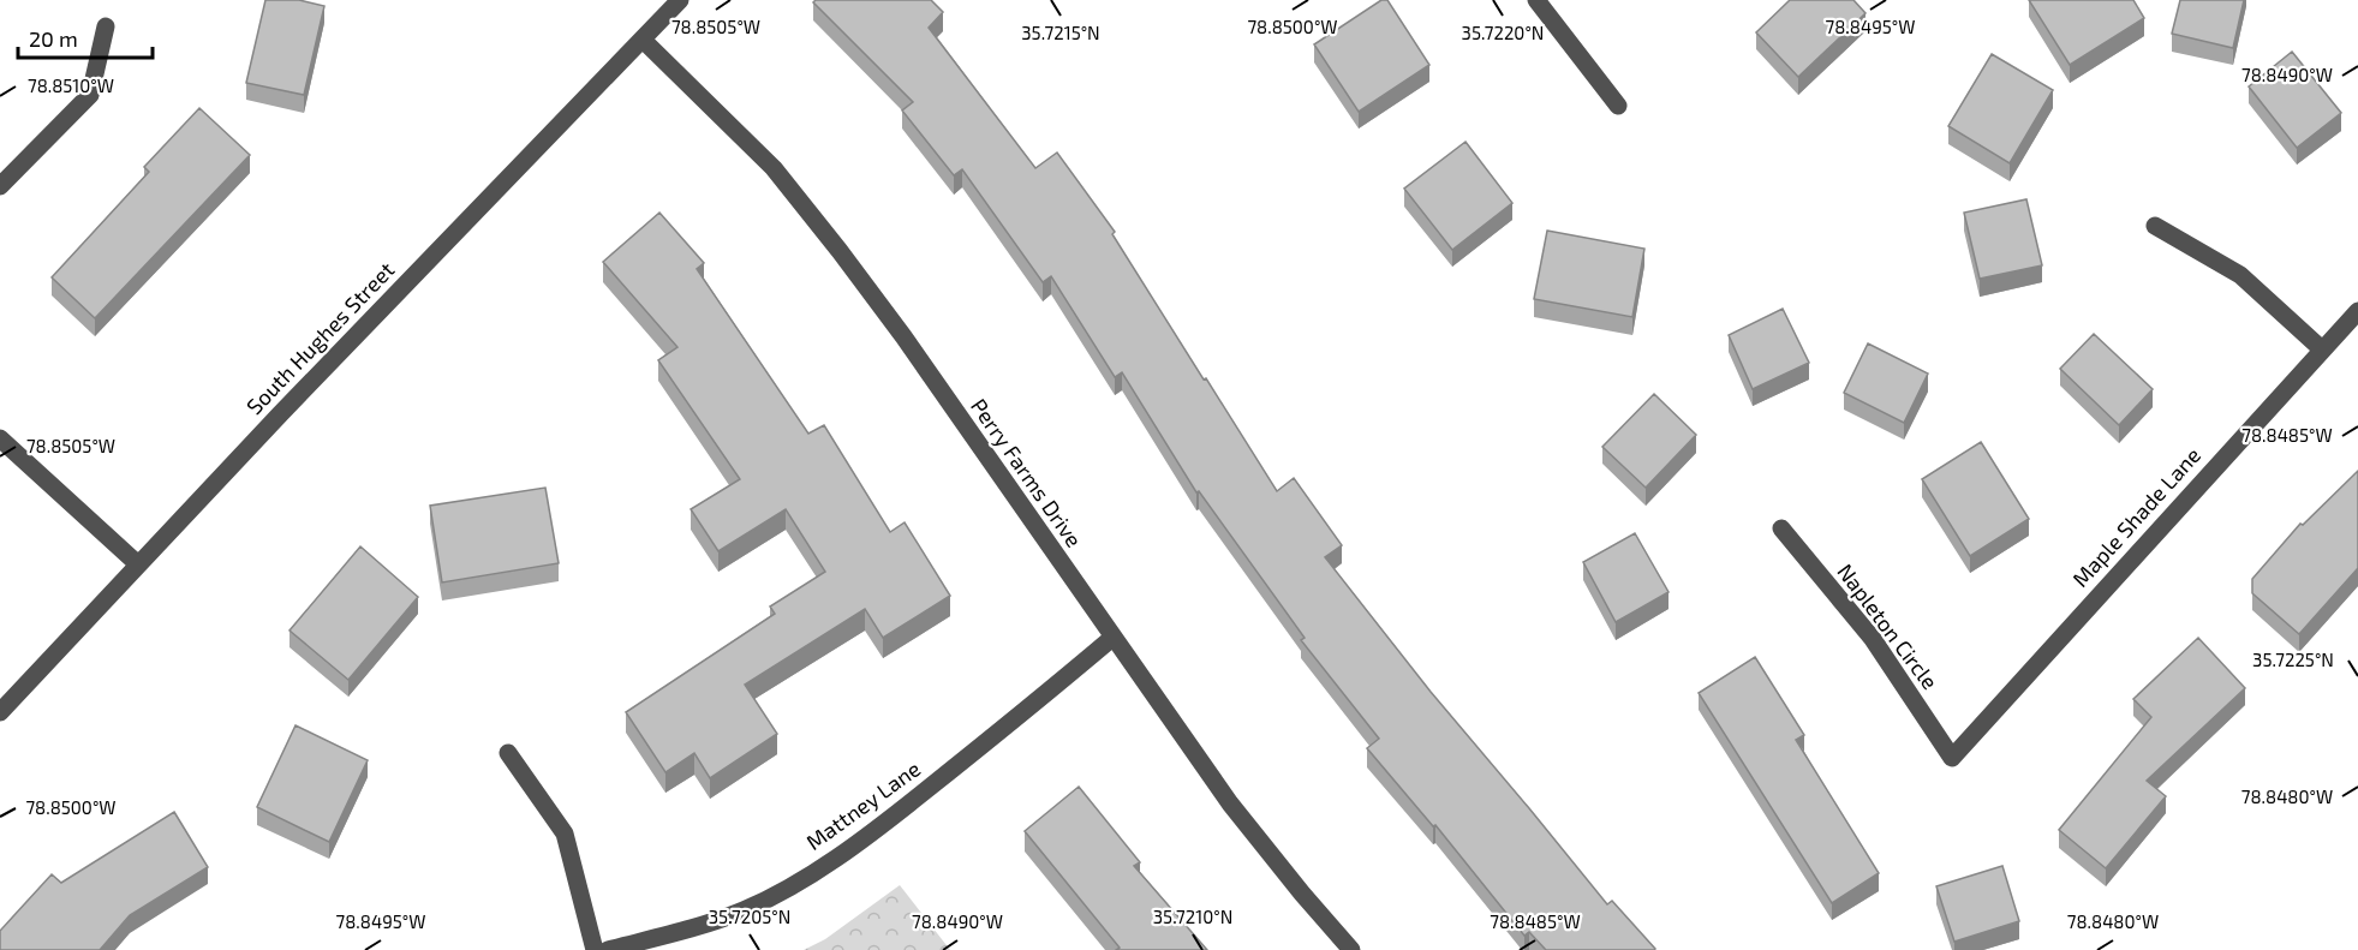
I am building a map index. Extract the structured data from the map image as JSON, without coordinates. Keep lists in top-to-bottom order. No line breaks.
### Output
{"streets":{"street":["South Hughes Street","Perry Farms Drive","Maple Shade Lane","Napleton Circle","Mattney Lane"]},"crossings":[["South Hughes Street","Perry Farms Drive"],["Perry Farms Drive","Mattney Lane"],["Maple Shade Lane","Napleton Circle"]],"scale_bar":"20 m","coordinates":["78.8505°W","78.8500°W","78.8495°W","35.7215°N","35.7220°N","78.8490°W","78.8510°W","78.8485°W","35.7225°N","78.8480°W","35.7205°N","35.7210°N"]}
